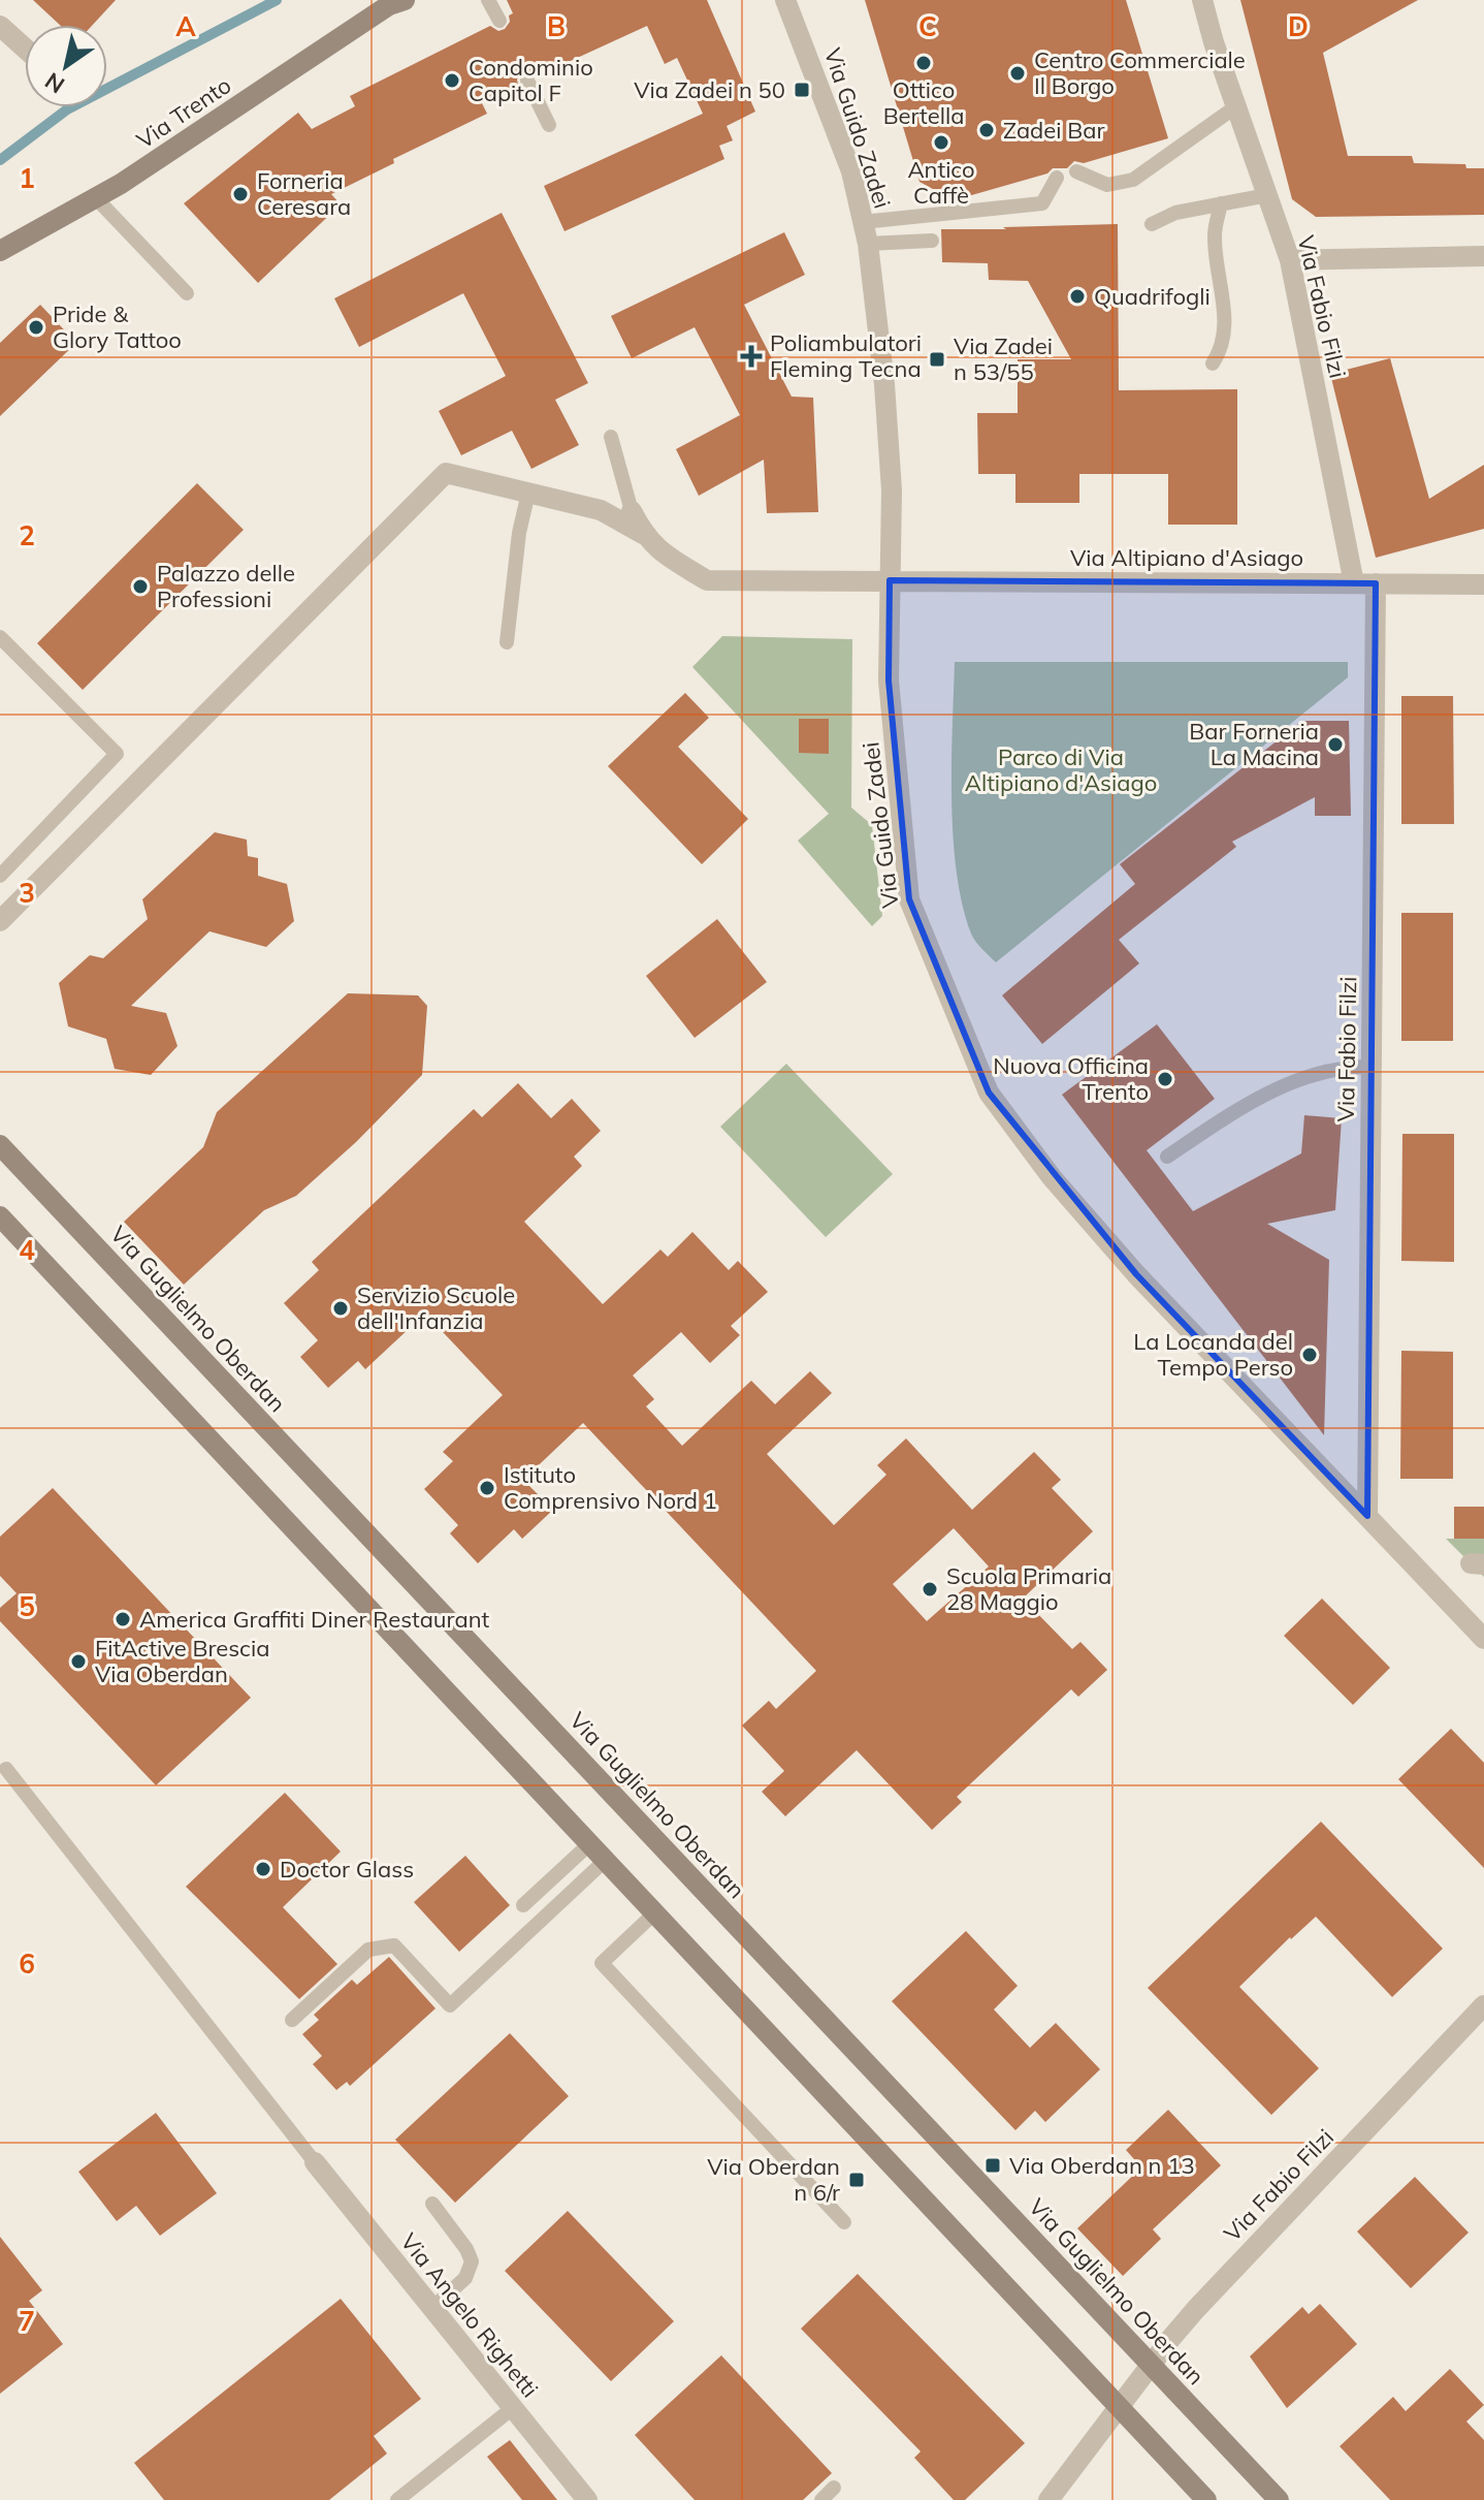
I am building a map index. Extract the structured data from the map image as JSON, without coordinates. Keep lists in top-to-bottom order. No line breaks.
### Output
{"streets":{"main road":["Via Trento","Via Guglielmo Oberdan"],"street":["Via Guido Zadei","Via Fabio Filzi","Via Altipiano d'Asiago","Via Angelo Righetti"]},"crossings":[["Via Guido Zadei","Via Fabio Filzi"],["Via Guido Zadei","Via Altipiano d'Asiago"],["Via Fabio Filzi","Via Altipiano d'Asiago"],["Via Fabio Filzi","Via Guglielmo Oberdan"]],"parks":["Parco di Via Altipiano d'Asiago"],"places":{"other":["Ottico Bertella","Centro Commerciale Il Borgo","Condominio Capitol F","Zadei Bar","Antico Caffè","Forneria Ceresara","Quadrifogli","Pride & Glory Tattoo","Palazzo delle Professioni","Bar Forneria La Macina","Nuova Officina Trento","Servizio Scuole dell'Infanzia","La Locanda del Tempo Perso","Istituto Comprensivo Nord 1","Scuola Primaria 28 Maggio","America Graffiti Diner Restaurant","FitActive Brescia Via Oberdan","Doctor Glass"],"transit":["Via Zadei n 50","Via Zadei n 53/55","Via Oberdan n 13","Via Oberdan n 6/r"],"health":["Poliambulatori Fleming Tecna"]},"north":"bottom left","grid":{"columns":["A","B","C","D"],"rows":["1","2","3","4","5","6","7"]}}
